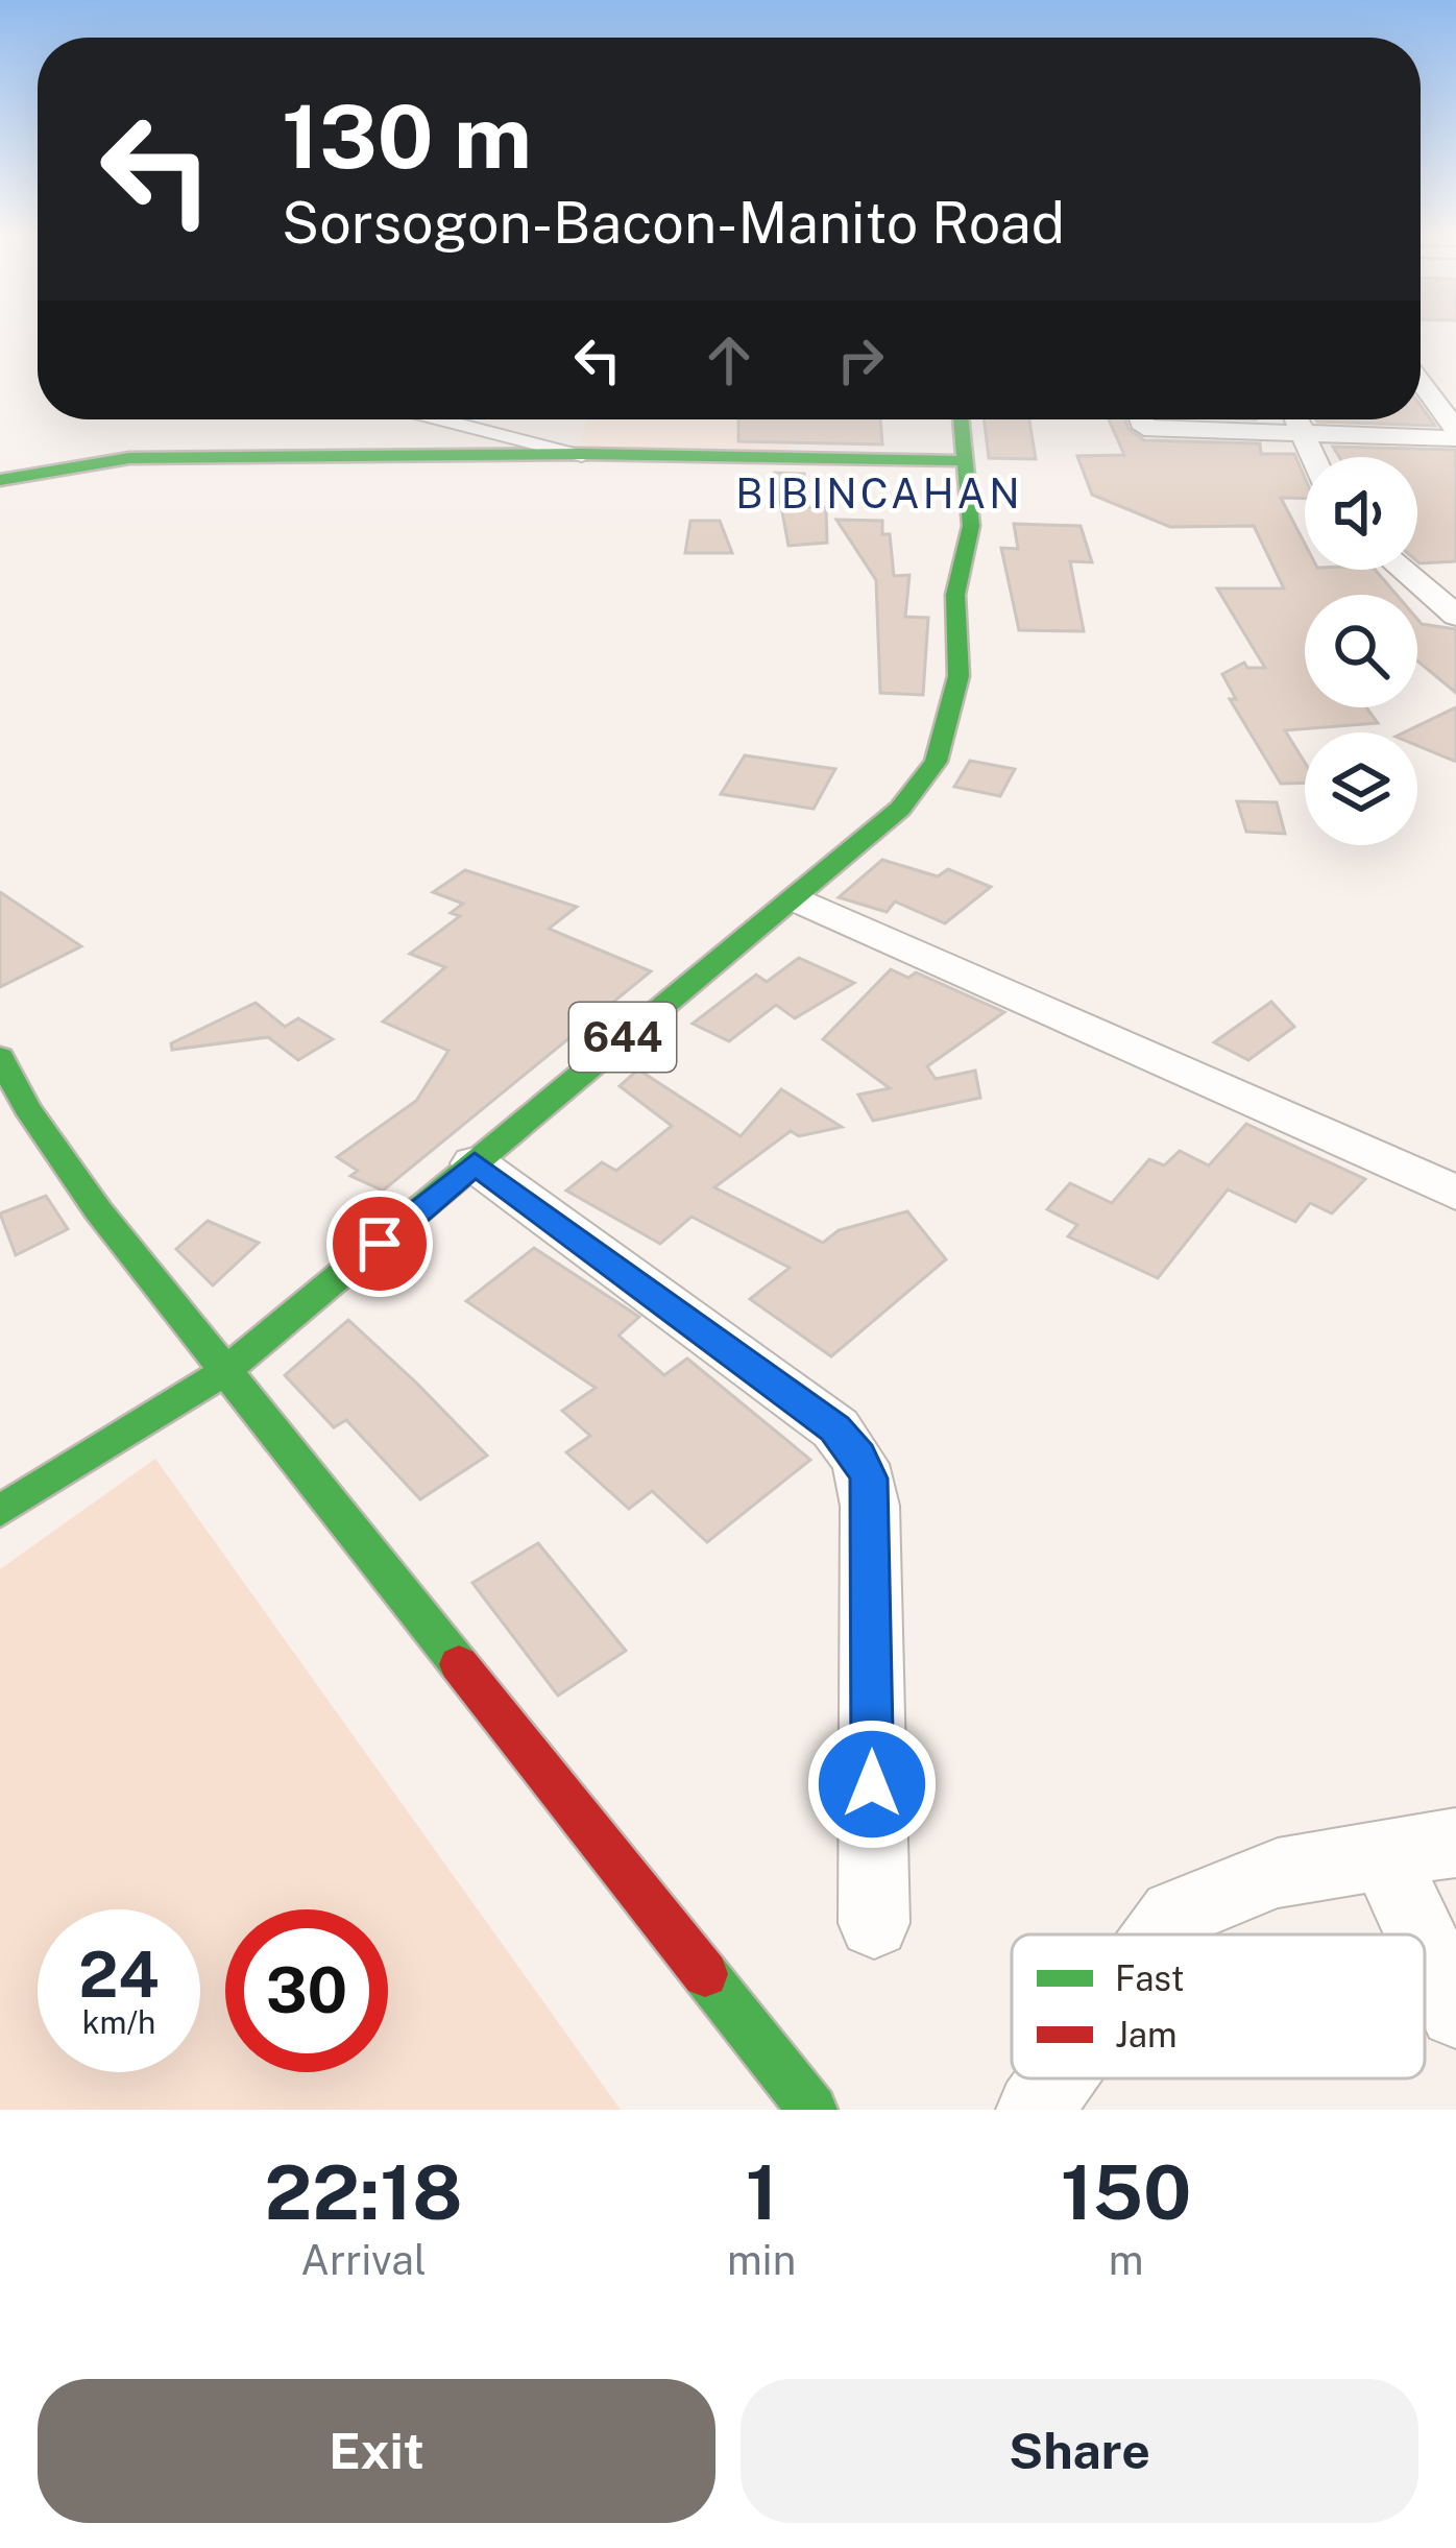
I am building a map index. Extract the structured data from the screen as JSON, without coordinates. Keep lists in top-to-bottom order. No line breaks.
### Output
{"streets":{"street":["644"]},"districts":["BIBINCAHAN"],"legend":["Fast","Jam"],"page":{"turn":["130 m","Sorsogon-Bacon-Manito Road"],"speed":"24 km/h","limit":"30","eta":["22:18","Arrival","1","min","150","m"],"buttons":["Exit","Share"]}}
